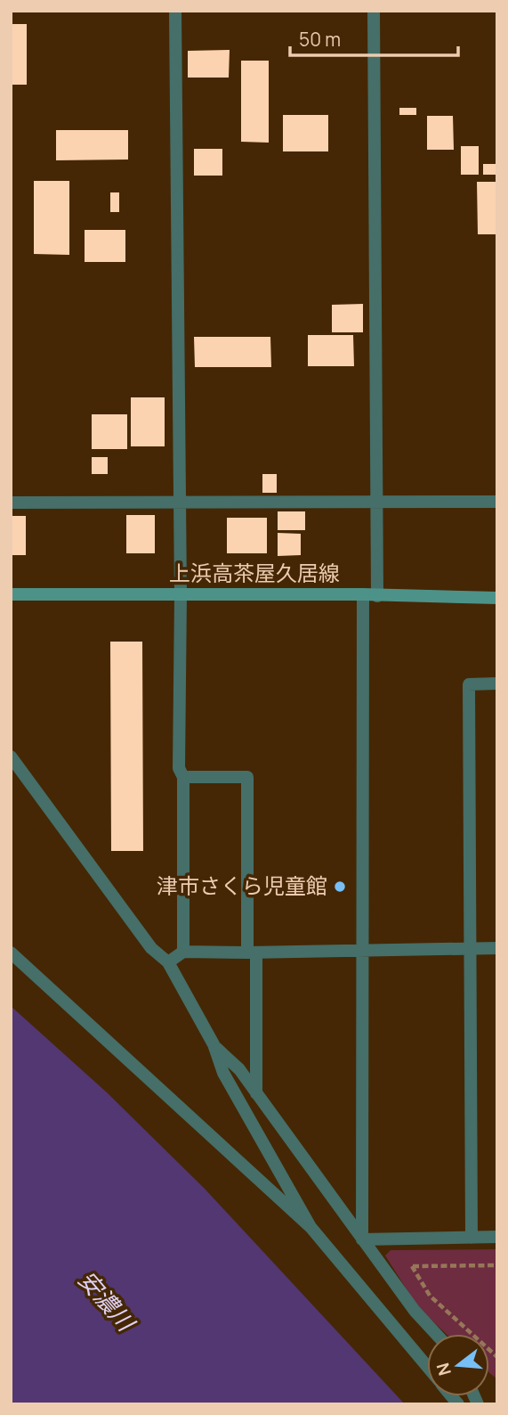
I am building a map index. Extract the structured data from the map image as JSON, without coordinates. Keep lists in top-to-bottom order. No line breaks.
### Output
{"streets":{"main road":["上浜高茶屋久居線"]},"water":["安濃川"],"places":["津市さくら児童館"],"scale_bar":"50 m","north":"left"}
